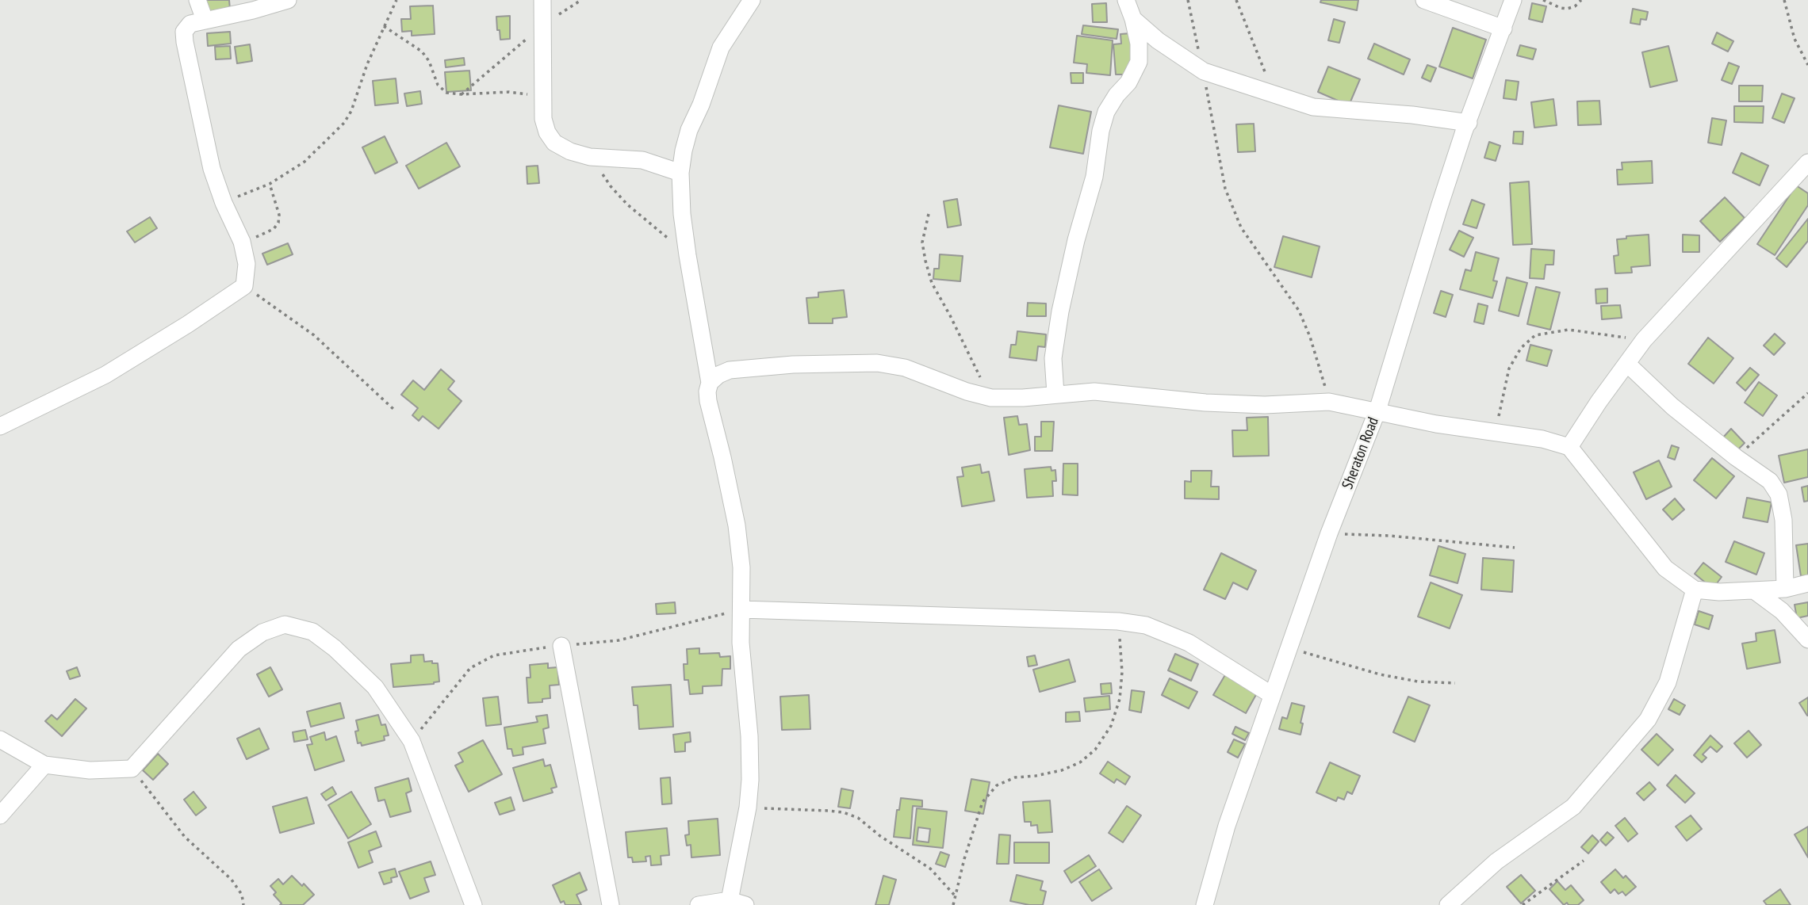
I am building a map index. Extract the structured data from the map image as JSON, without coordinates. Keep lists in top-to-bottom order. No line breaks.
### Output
{"streets":{"street":["Sheraton Road"]}}
